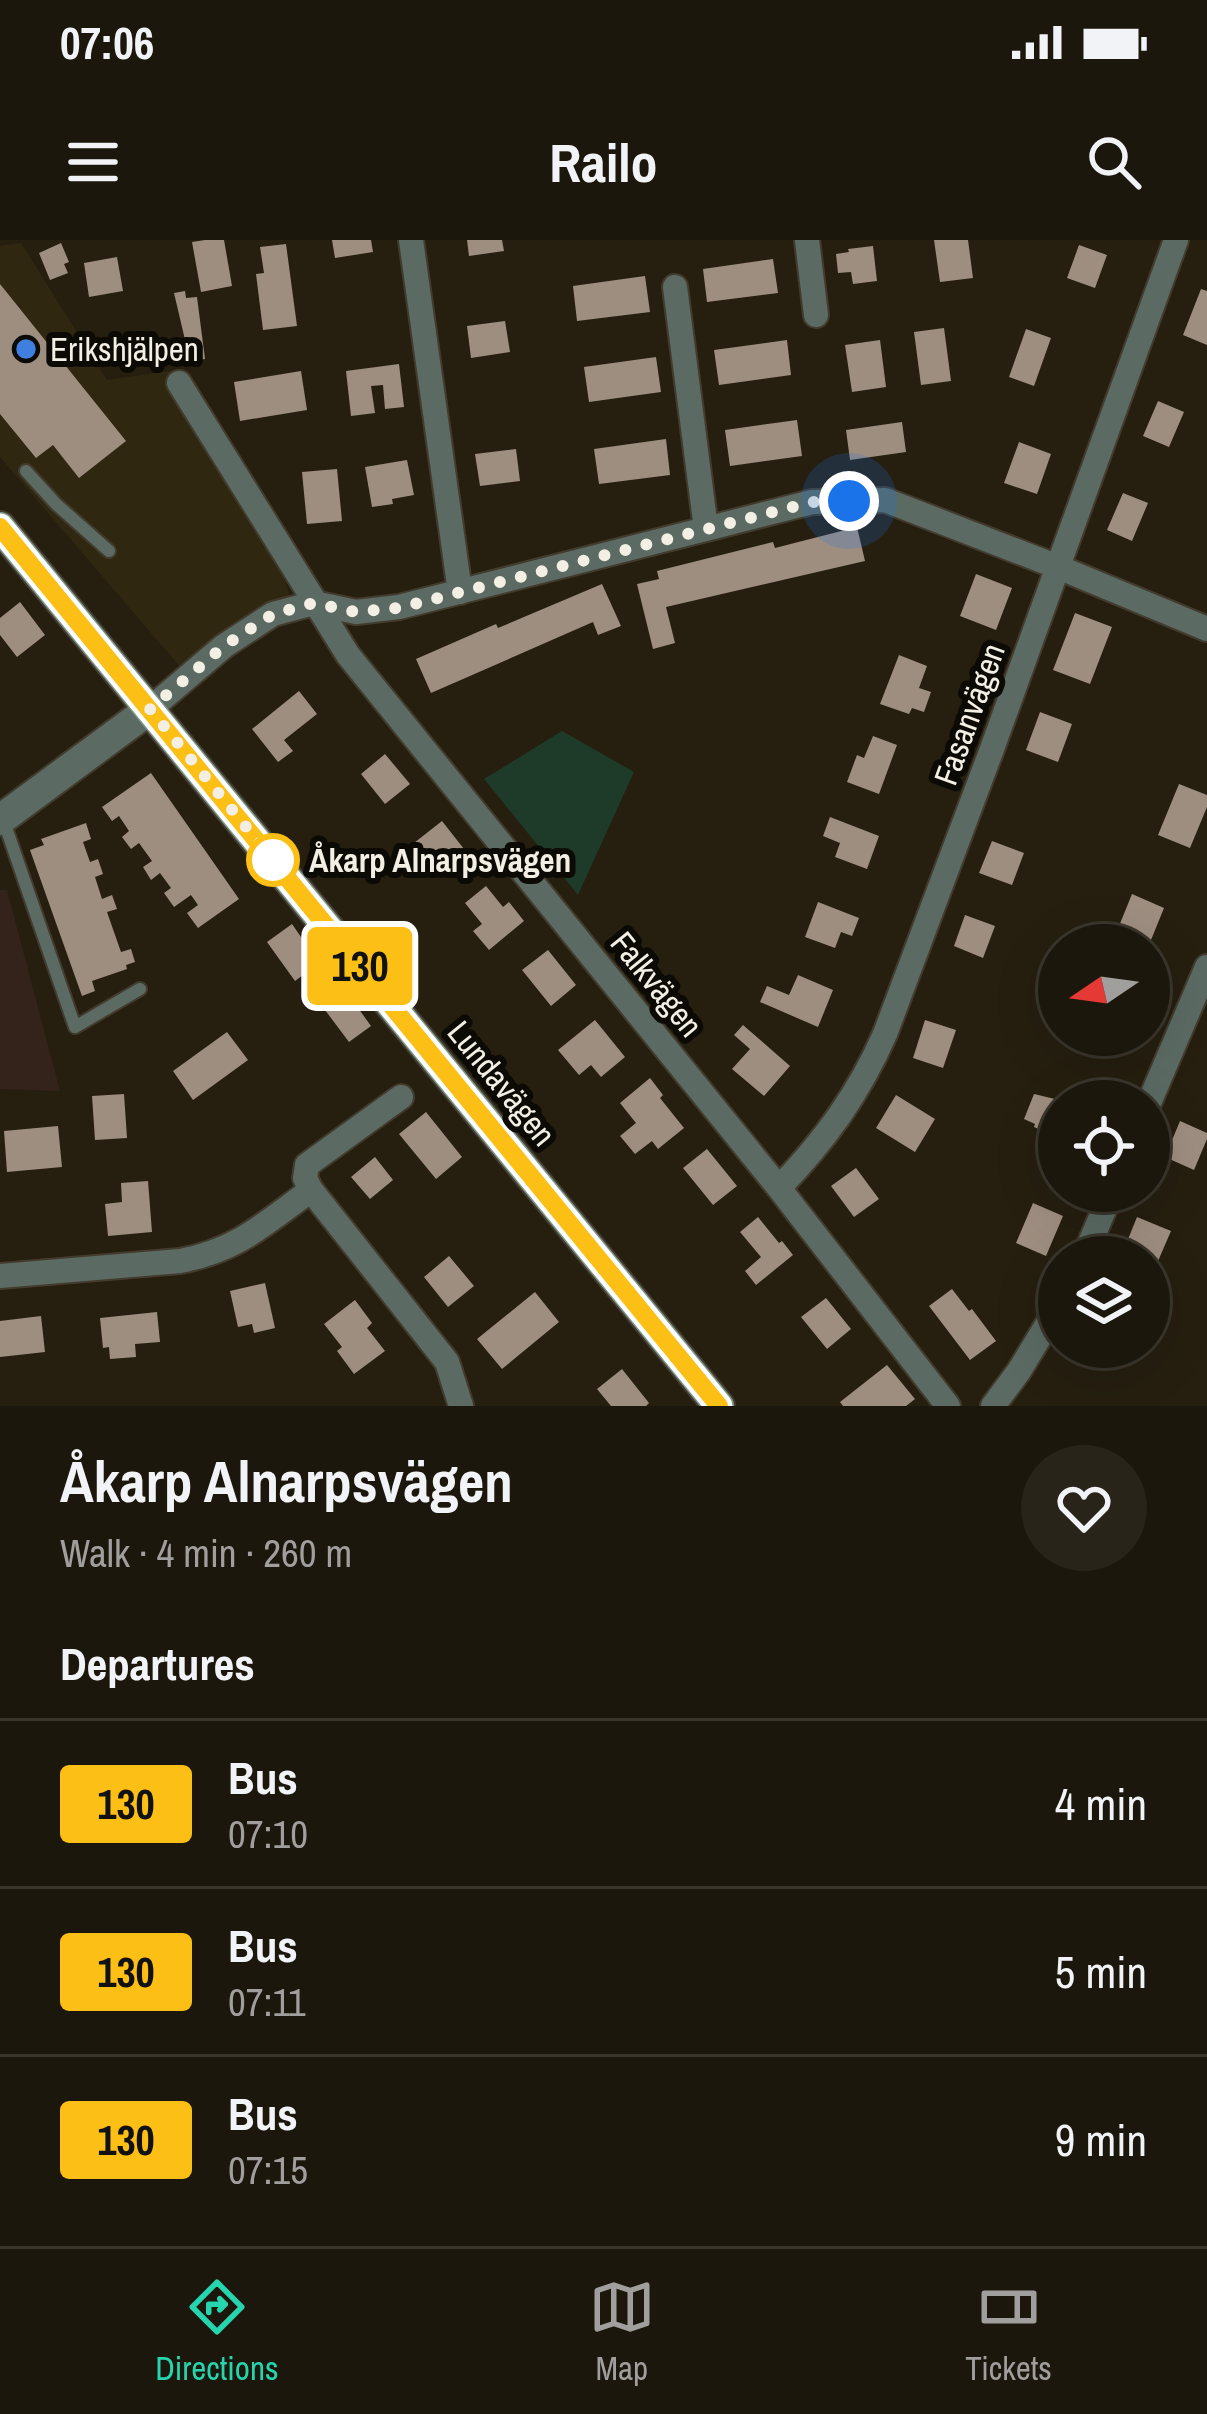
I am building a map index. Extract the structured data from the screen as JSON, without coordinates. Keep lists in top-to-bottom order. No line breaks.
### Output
{"streets":{"main road":["Lundavägen"],"street":["Fasanvägen","Falkvägen"]},"crossings":[["Fasanvägen","Falkvägen"]],"places":["Erikshjälpen","Åkarp Alnarpsvägen"],"lines":["bus line 130"],"north":"left","page":{"status":"07:06","header":"Railo","on_map":"130","heading":[["Åkarp Alnarpsvägen","Walk · 4 min · 260 m"],"Departures"],"list":[{"mark":"130","name":"Bus","note":"07:10","value":"4 min"},{"mark":"130","name":"Bus","note":"07:11","value":"5 min"},{"mark":"130","name":"Bus","note":"07:15","value":"9 min"}],"tabs":["Directions","Map","Tickets"]}}
